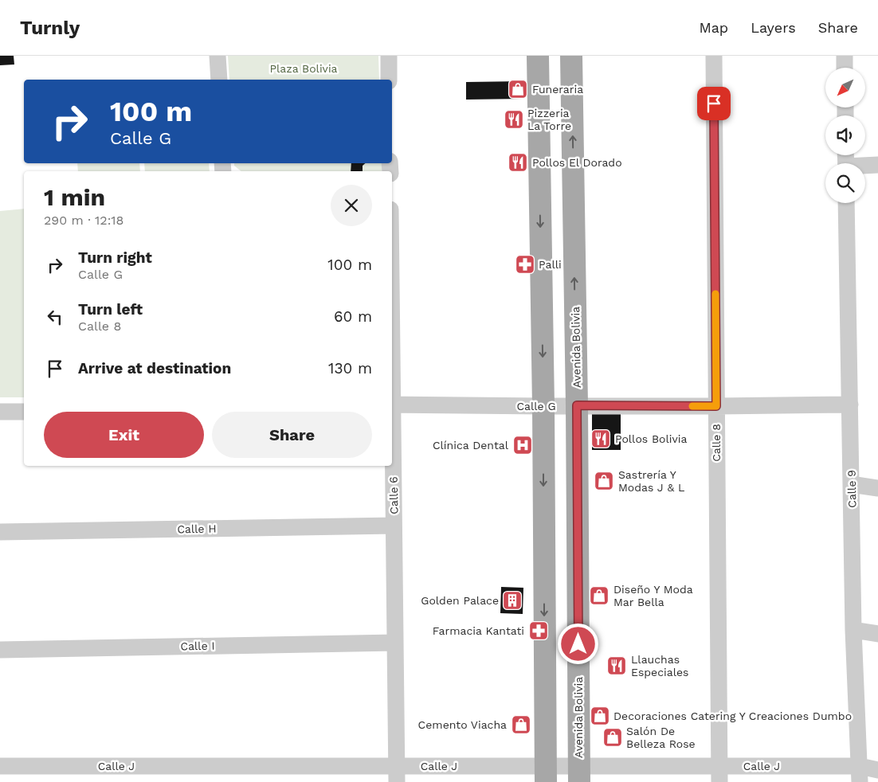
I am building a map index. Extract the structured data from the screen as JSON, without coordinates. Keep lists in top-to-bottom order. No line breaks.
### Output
{"streets":{"main road":["Avenida Bolivia"],"street":["Calle G","Calle 8","Calle 9","Calle 6","Calle H","Calle I","Calle J"]},"crossings":[["Avenida Bolivia","Calle G"],["Avenida Bolivia","Calle J"],["Calle G","Calle 8"],["Calle G","Calle 9"],["Calle 8","Calle J"],["Calle 9","Calle J"],["Calle 6","Calle H"],["Calle 6","Calle I"],["Calle 6","Calle J"]],"parks":["Plaza Bolivia"],"places":{"shop":["Funeraria","Sastrería Y Modas J & L","Diseño Y Moda Mar Bella","Decoraciones Catering Y Creaciones Dumbo","Cemento Viacha","Salón De Belleza Rose"],"restaurant":["Pizzeria La Torre","Pollos El Dorado","Pollos Bolivia","Llauchas Especiales"],"pharmacy":["Palli","Farmacia Kantati"],"hospital":["Clínica Dental"],"building":["Golden Palace"]},"north":"bottom left","page":{"header":"Turnly","nav":["Map","Layers","Share"],"turn":["100 m","Calle G"],"heading":["1 min","290 m · 12:18"],"list":[{"name":"Turn right","note":"Calle G","value":"100 m"},{"name":"Turn left","note":"Calle 8","value":"60 m"},{"name":"Arrive at destination","value":"130 m"}],"buttons":["Exit","Share"]}}
